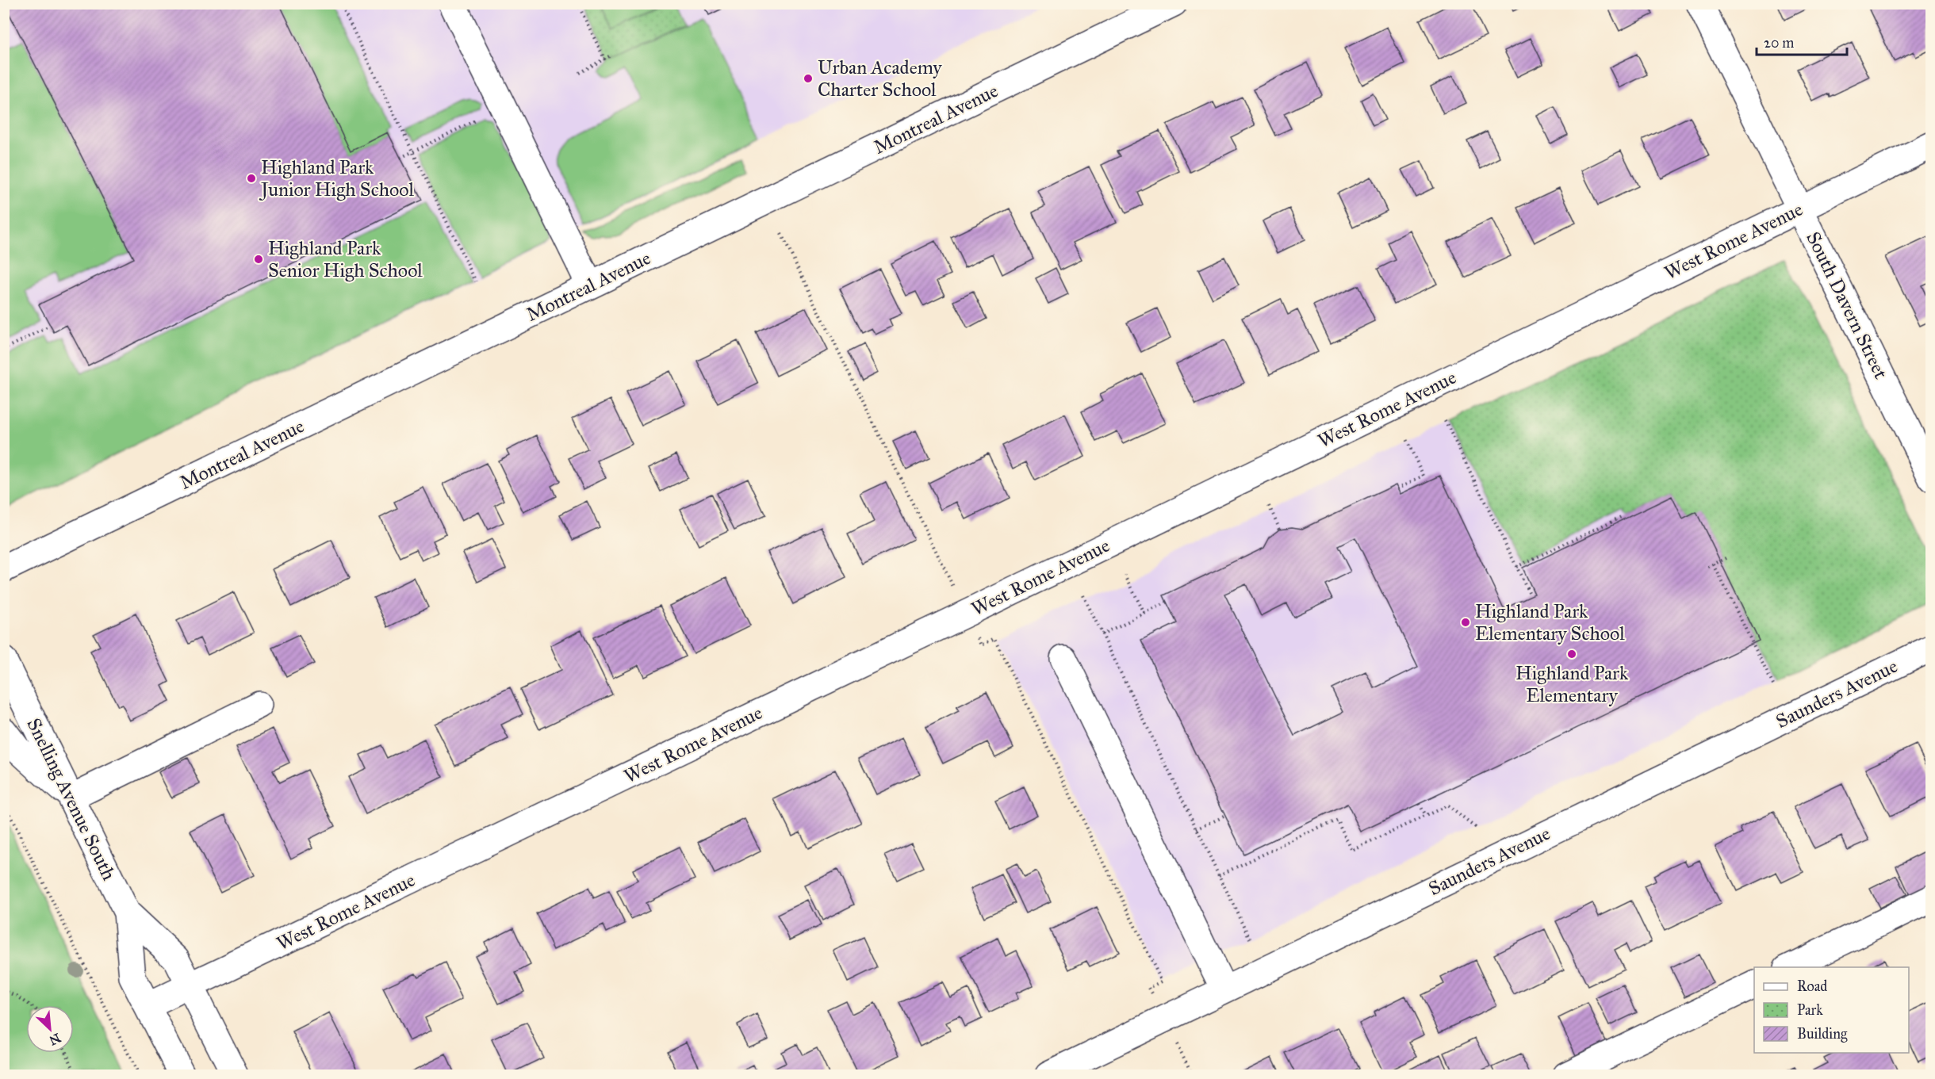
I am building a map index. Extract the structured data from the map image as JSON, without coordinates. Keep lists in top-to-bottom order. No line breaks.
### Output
{"streets":{"street":["Montreal Avenue","West Rome Avenue","South Davern Street","Saunders Avenue","Snelling Avenue South"]},"crossings":[["West Rome Avenue","South Davern Street"],["West Rome Avenue","Snelling Avenue South"]],"places":["Urban Academy Charter School","Highland Park Junior High School","Highland Park Senior High School","Highland Park Elementary School","Highland Park Elementary"],"legend":["Road","Park","Building"],"scale_bar":"20 m","north":"bottom right"}
